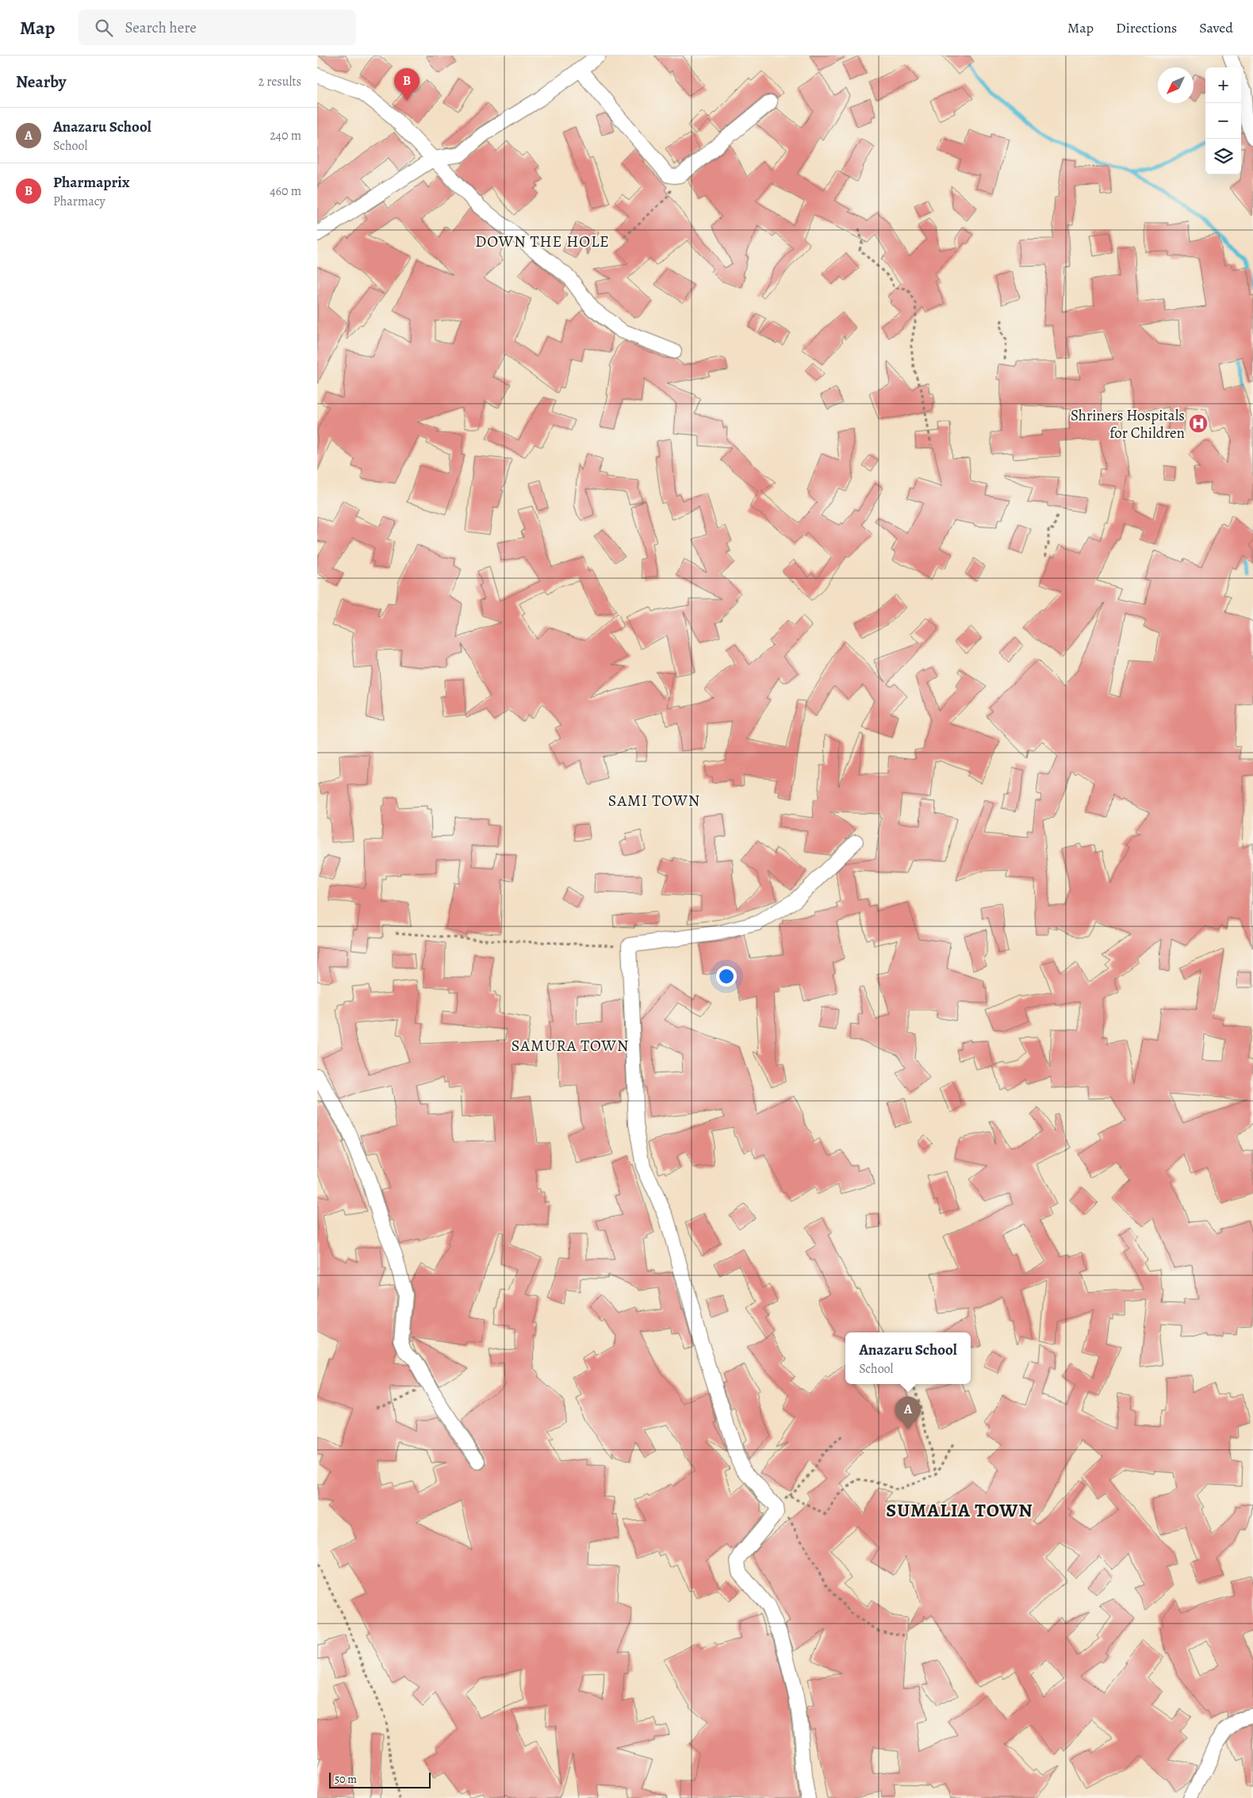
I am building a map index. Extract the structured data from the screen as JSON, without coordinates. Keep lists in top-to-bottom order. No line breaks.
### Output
{"districts":["DOWN THE HOLE","SAMI TOWN","SAMURA TOWN","SUMALIA TOWN"],"places":{"hospital":["Shriners Hospitals for Children"]},"scale_bar":"50 m","north":"bottom left","page":{"header":"Map","search":"Search here","nav":["Map","Directions","Saved"],"heading":["Nearby","2 results"],"map_buttons":["+","−"],"pins":["B","A"],"list":[{"mark":"A","name":"Anazaru School","note":"School","value":"240 m"},{"mark":"B","name":"Pharmaprix","note":"Pharmacy","value":"460 m"}],"popup":["Anazaru School","School"],"scale":"50 m"}}
